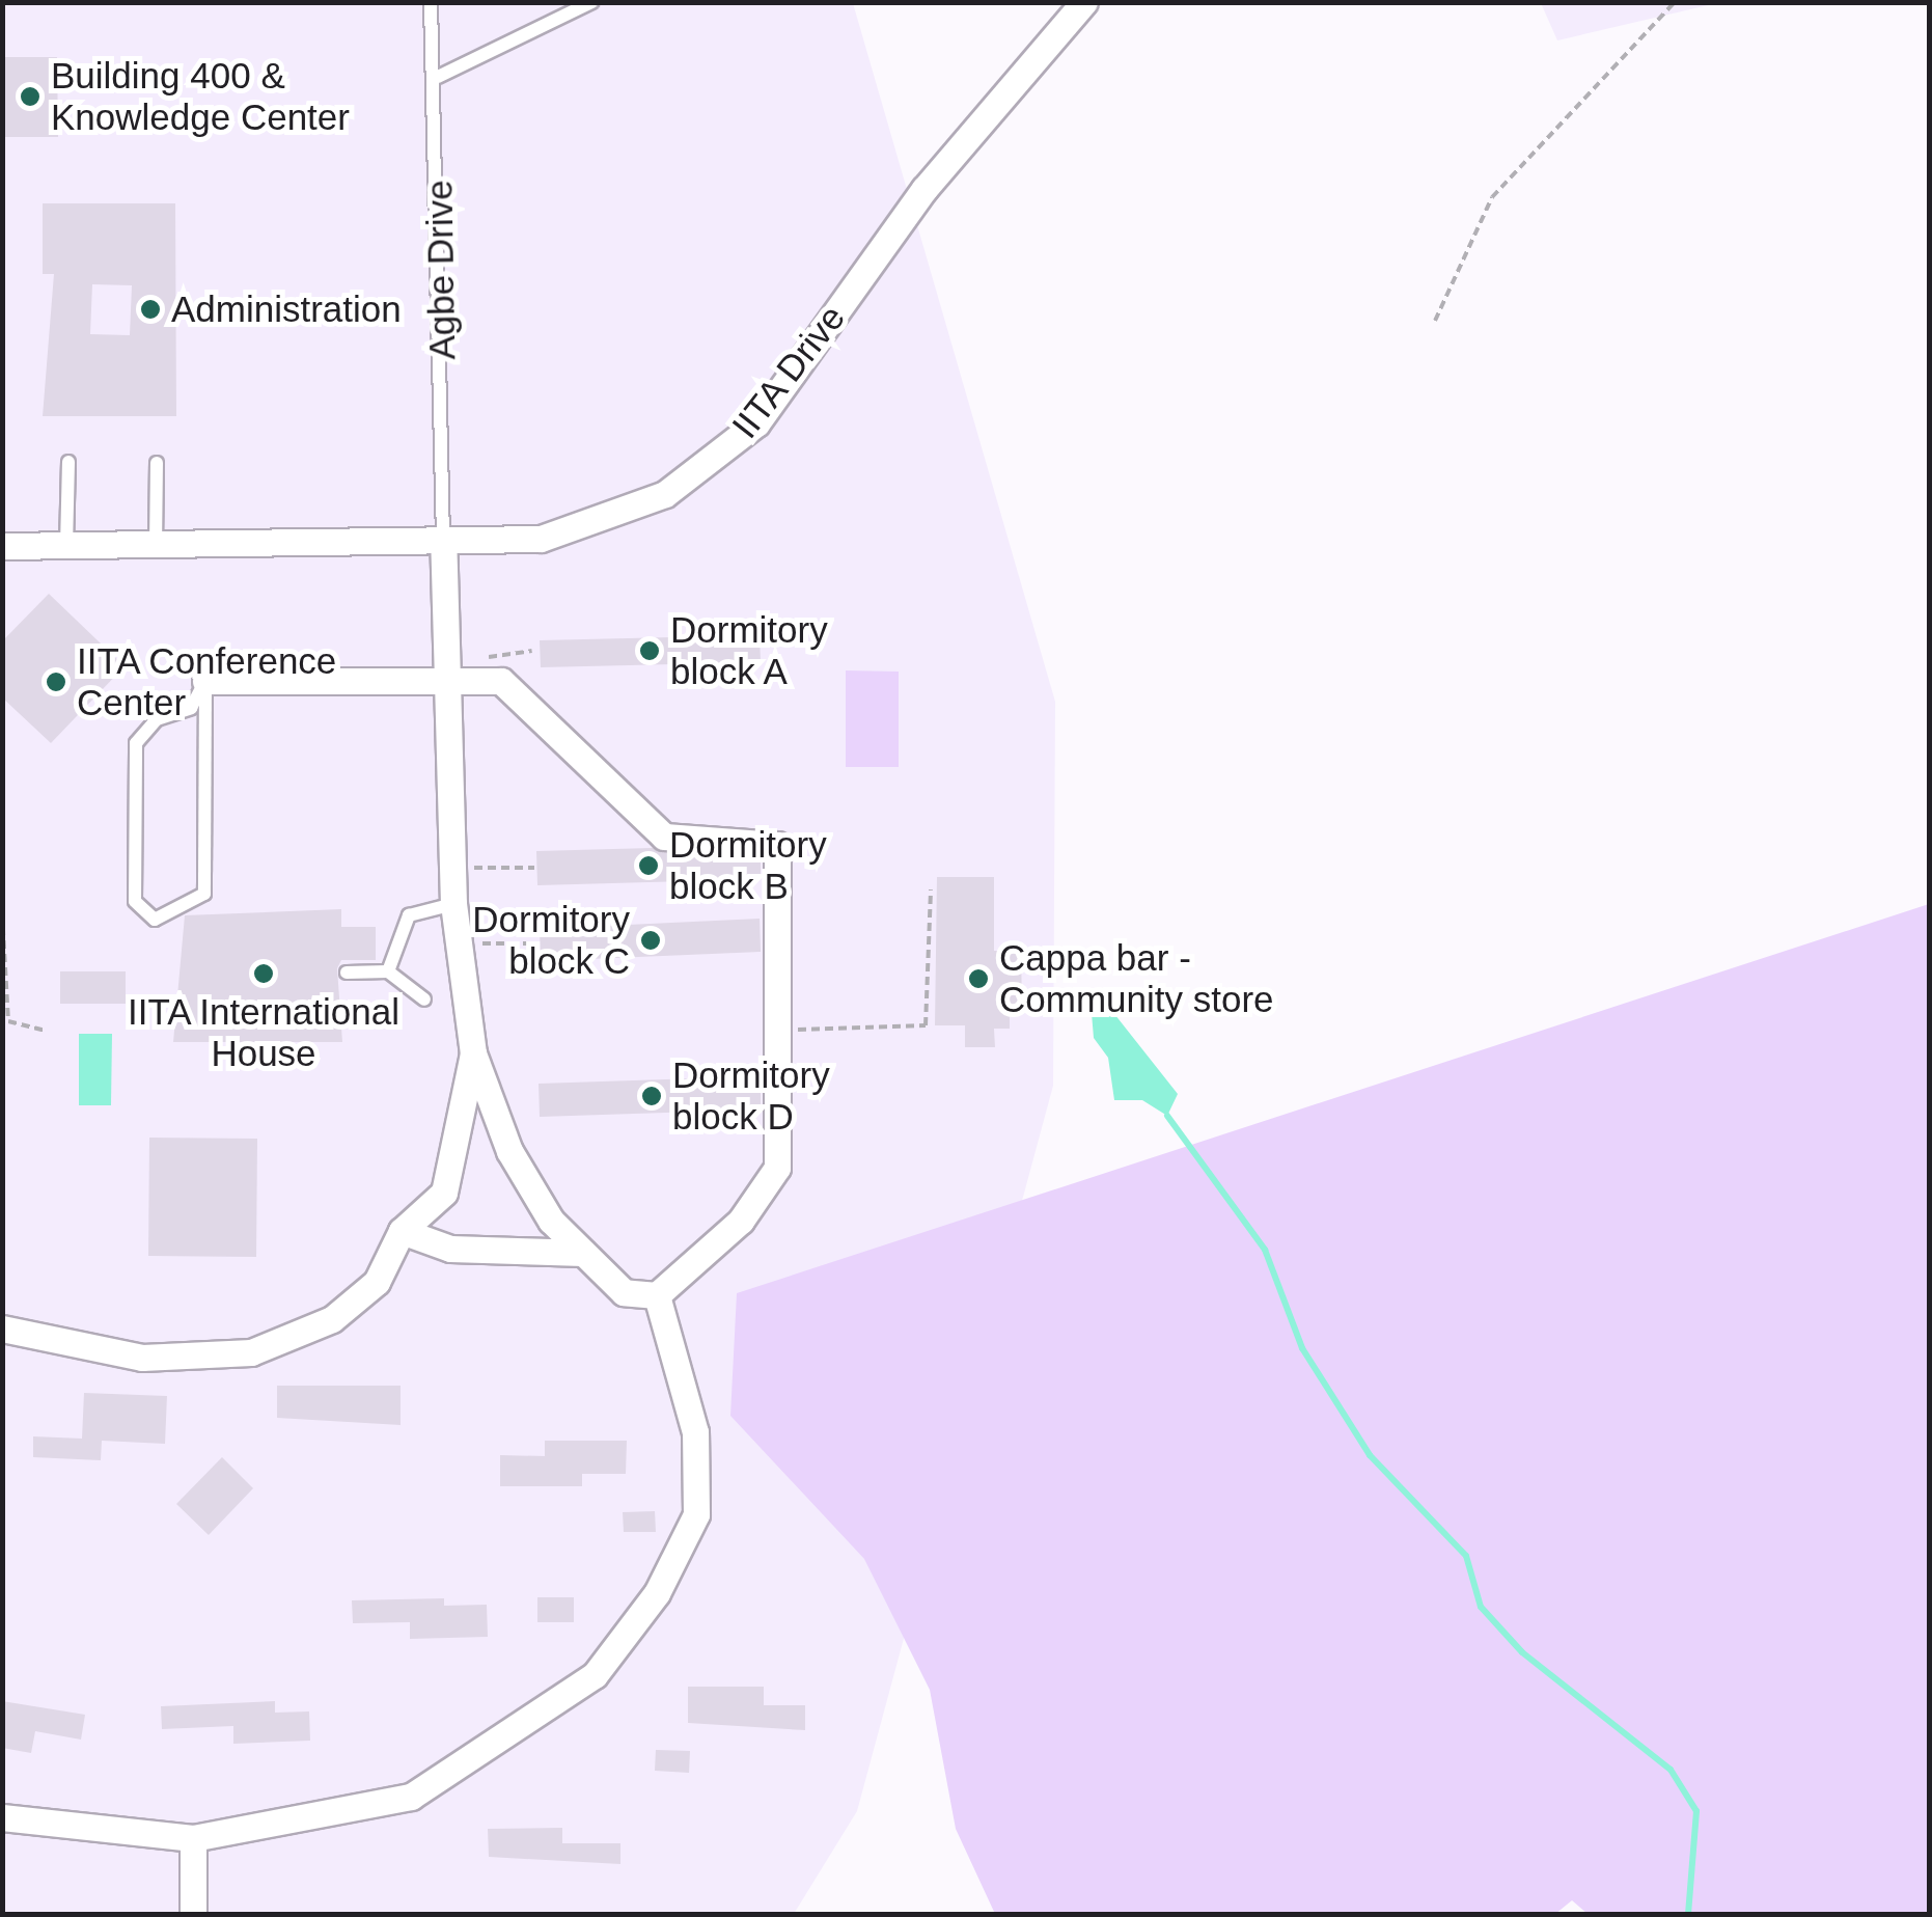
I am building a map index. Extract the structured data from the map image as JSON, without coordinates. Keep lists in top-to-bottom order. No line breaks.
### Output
{"streets":{"street":["IITA Drive"],"lane":["Agbe Drive"]},"crossings":[["Agbe Drive","IITA Drive"]],"places":["Building 400 & Knowledge Center","Administration","Dormitory block A","IITA Conference Center","Dormitory block B","Dormitory block C","IITA International House","Cappa bar - Community store","Dormitory block D"]}
